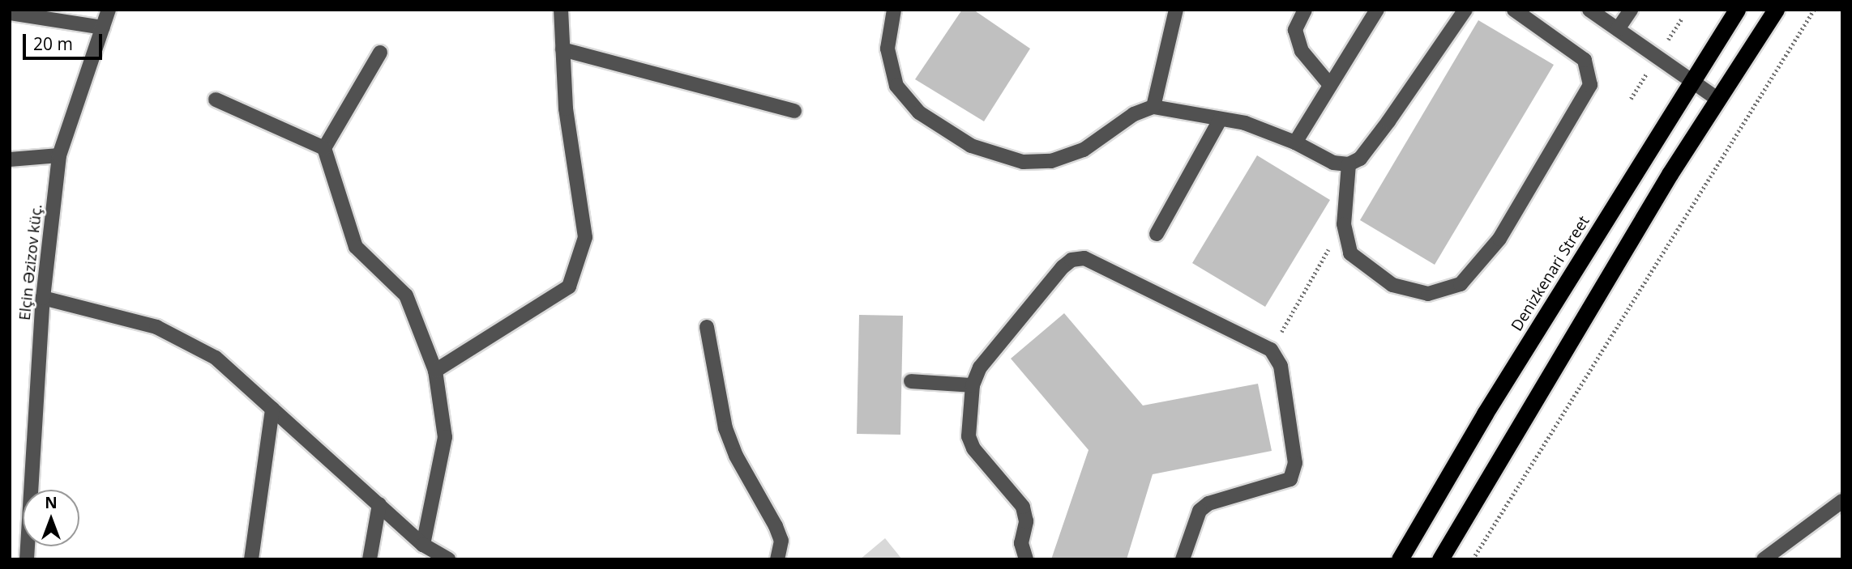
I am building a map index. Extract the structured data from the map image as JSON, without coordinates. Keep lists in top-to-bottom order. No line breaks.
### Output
{"streets":{"highway":["Denizkenari Street"],"street":["Elçin Əzizov küç."]},"scale_bar":"20 m","north":"top"}
